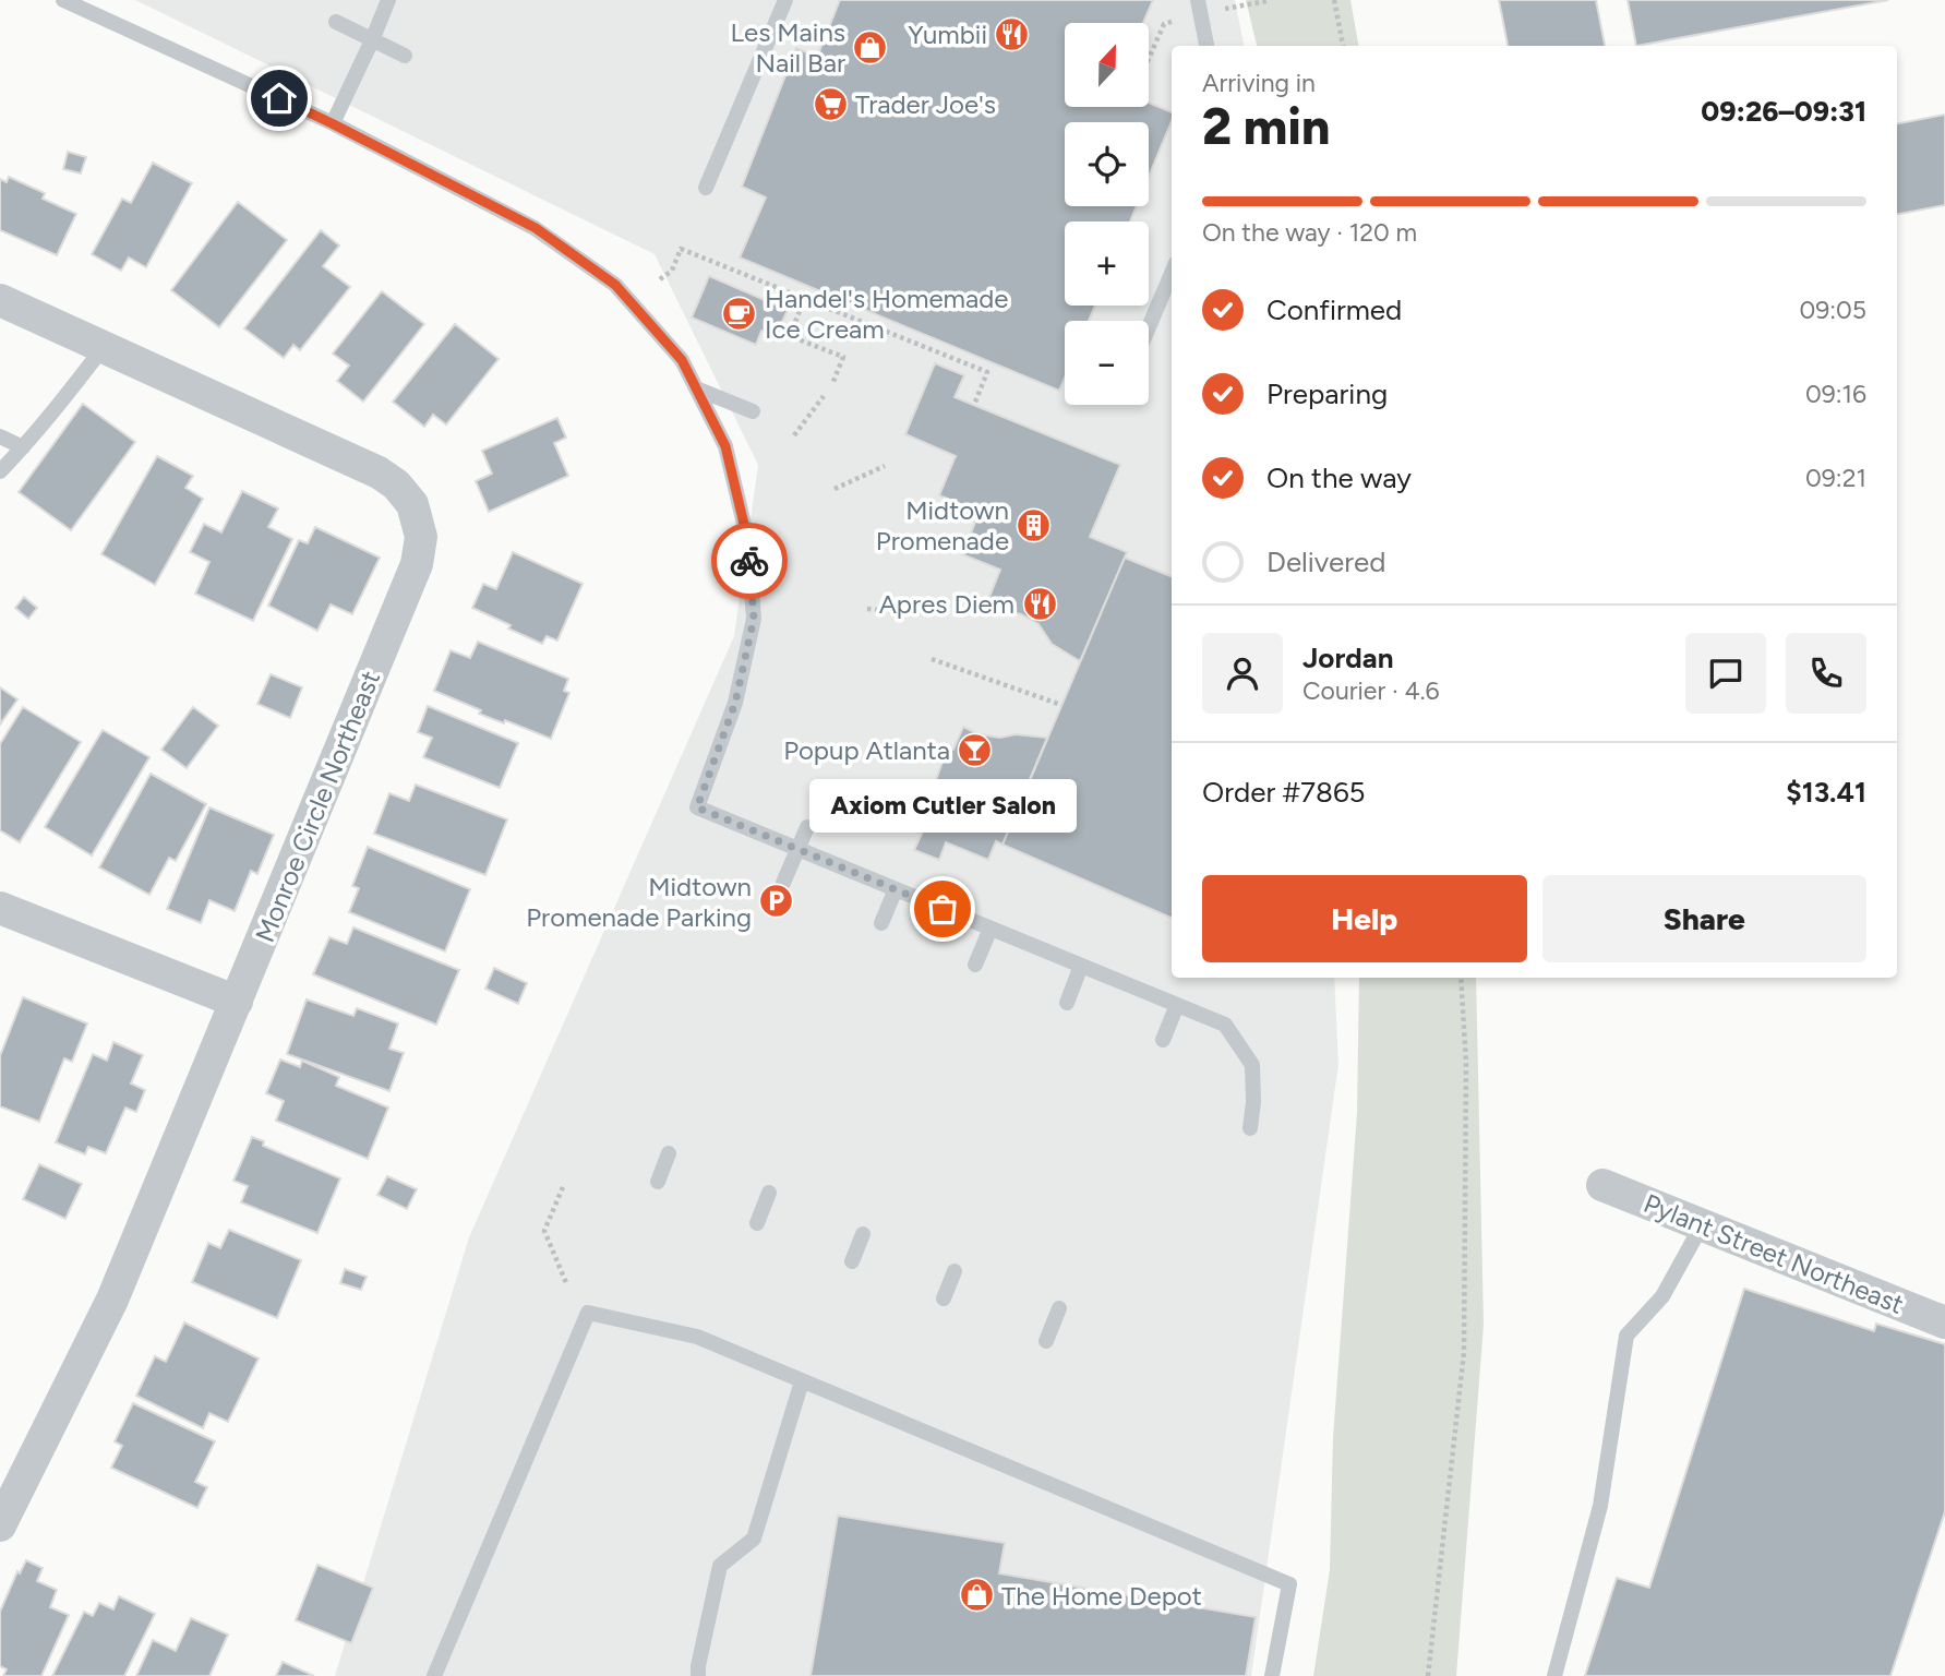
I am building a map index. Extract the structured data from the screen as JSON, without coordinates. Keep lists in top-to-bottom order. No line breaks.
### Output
{"streets":{"street":["Monroe Circle Northeast","Pylant Street Northeast"]},"places":{"restaurant":["Yumbii","Apres Diem"],"shop":["Les Mains Nail Bar","The Home Depot"],"supermarket":["Trader Joe's"],"cafe":["Handel's Homemade Ice Cream"],"building":["Midtown Promenade"],"bar":["Popup Atlanta"],"parking":["Midtown Promenade Parking"],"other":["Axiom Cutler Salon"]},"north":"top","page":{"map_buttons":["+","−"],"heading":["2 min","Arriving in","09:26–09:31"],"panel":["Jordan","Courier · 4.6","Order #7865","$13.41"],"bar":"On the way · 120 m","list":[["Confirmed","09:05"],["Preparing","09:16"],["On the way","09:21"],"Delivered"],"bubble":"Axiom Cutler Salon","buttons":["Help","Share"]}}
